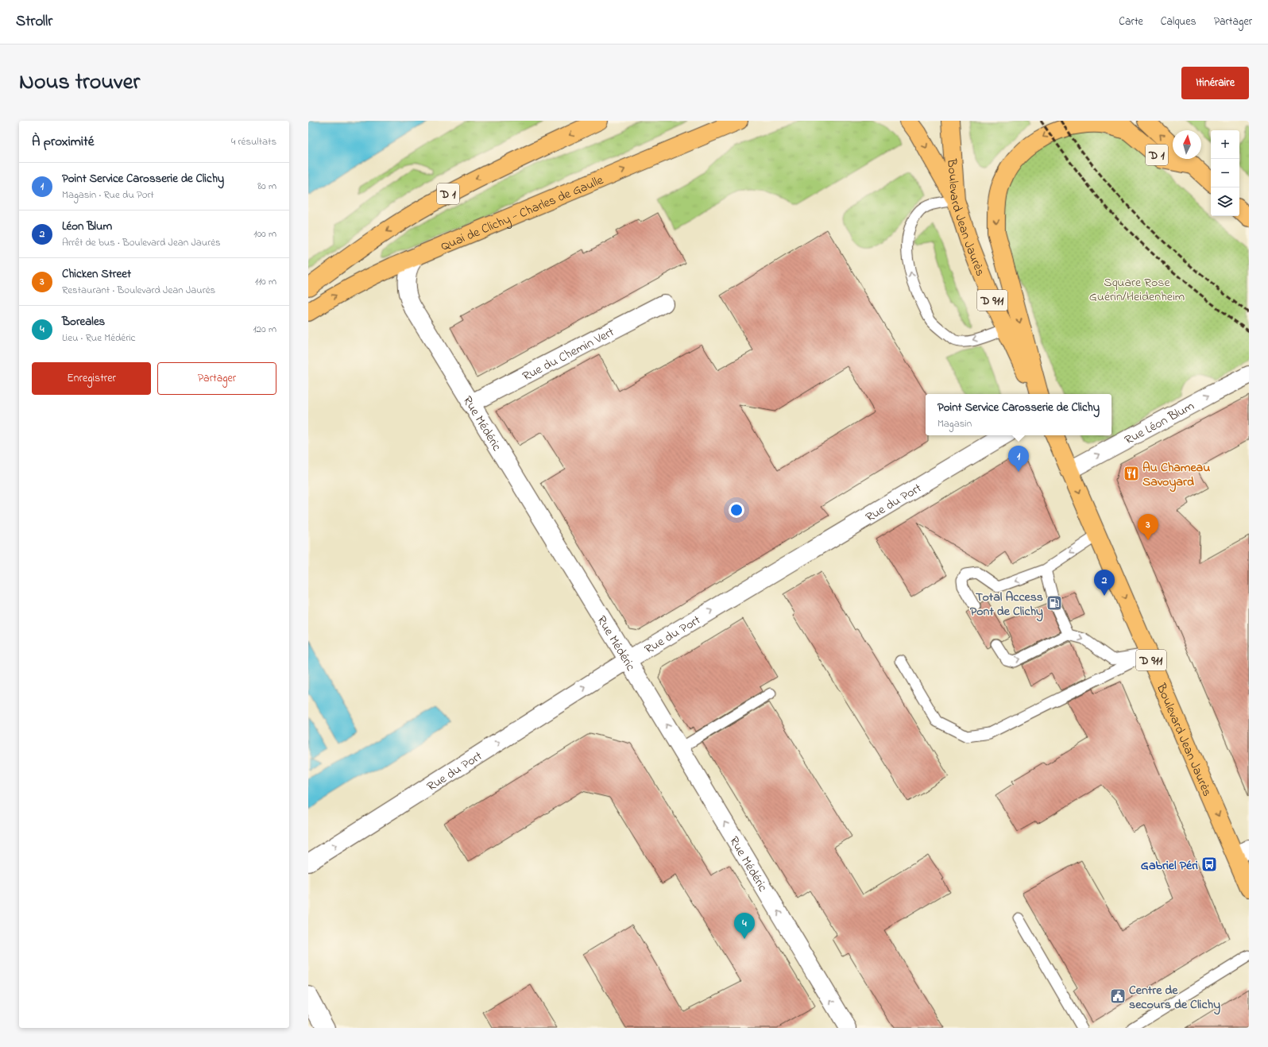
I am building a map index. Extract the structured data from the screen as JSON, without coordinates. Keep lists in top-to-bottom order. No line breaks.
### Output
{"streets":{"main road":["D 1","Quai de Clichy - Charles de Gaulle","Boulevard Jean Jaurès","D 911"],"street":["Rue du Chemin Vert","Rue Léon Blum","Rue Médéric","Rue du Port"]},"crossings":[["Quai de Clichy - Charles de Gaulle","Rue Médéric"],["Boulevard Jean Jaurès","D 911"],["Boulevard Jean Jaurès","Rue Léon Blum"],["Rue du Chemin Vert","Rue Médéric"],["Rue Médéric","Rue du Port"]],"one_way":["Boulevard Jean Jaurès","Rue Léon Blum","Rue Médéric","Rue du Port"],"parks":["Square Rose Guérin/Heidenheim"],"places":{"restaurant":["Au Chameau Savoyard"],"fuel station":["Total Access Pont de Clichy"],"bus stop":["Gabriel Péri"],"public building":["Centre de secours de Clichy"]},"north":"top","page":{"header":"Strollr","nav":["Carte","Calques","Partager"],"title":"Nous trouver","buttons":["Itinéraire",["Enregistrer","Partager"]],"heading":["À proximité","4 résultats"],"map_buttons":["+","−"],"list":[{"mark":"1","name":"Point Service Carosserie de Clichy","note":"Magasin · Rue du Port","value":"80 m"},{"mark":"2","name":"Léon Blum","note":"Arrêt de bus · Boulevard Jean Jaurès","value":"100 m"},{"mark":"3","name":"Chicken Street","note":"Restaurant · Boulevard Jean Jaurès","value":"110 m"},{"mark":"4","name":"Boreales","note":"Lieu · Rue Médéric","value":"120 m"}],"popup":["Point Service Carosserie de Clichy","Magasin"],"pins":["1","3","2","4"]}}
